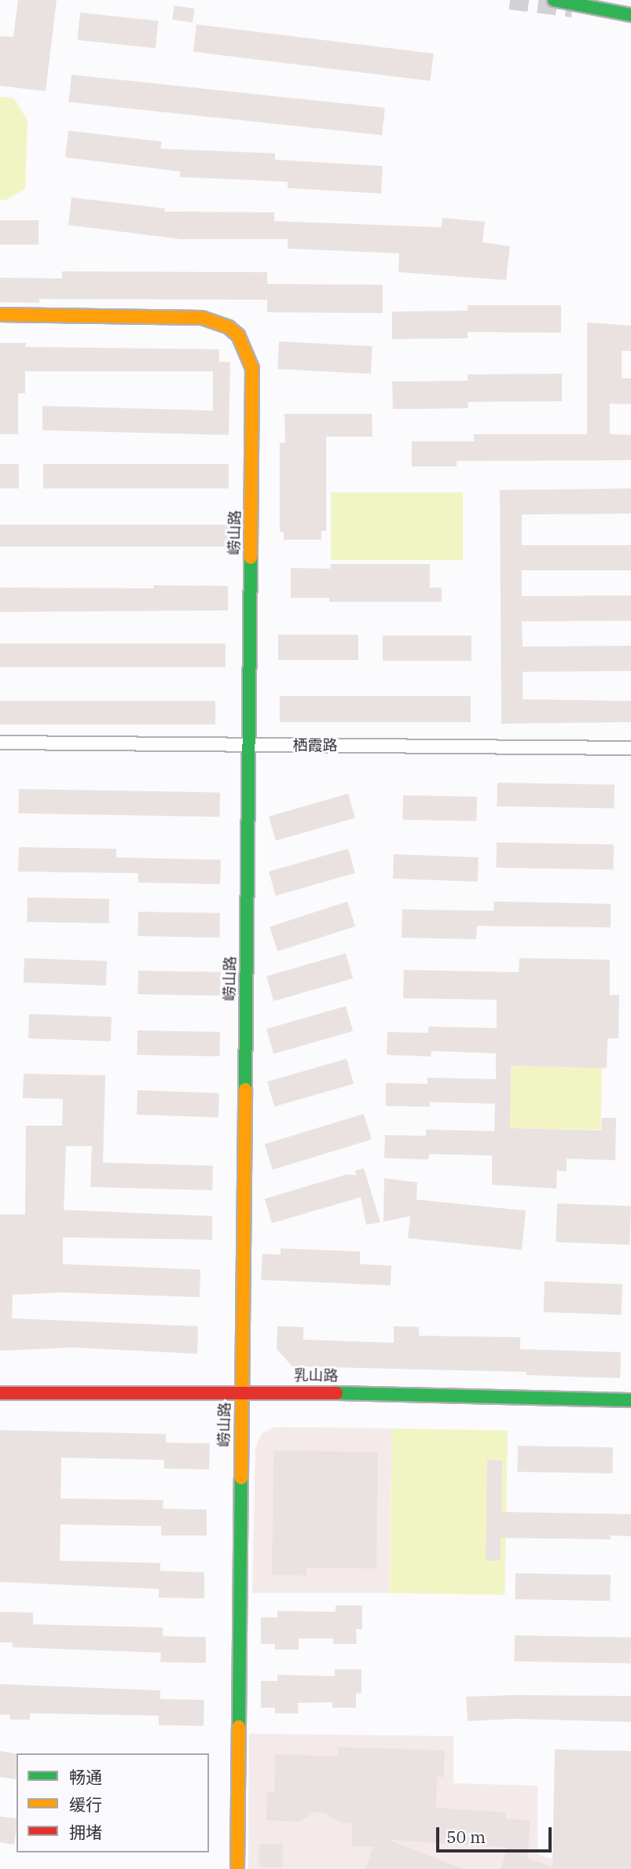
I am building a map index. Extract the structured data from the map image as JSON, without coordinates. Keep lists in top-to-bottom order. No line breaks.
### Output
{"streets":{"street":["崂山路","栖霞路","乳山路"]},"crossings":[["崂山路","栖霞路"],["崂山路","乳山路"]],"legend":["畅通","缓行","拥堵"],"scale_bar":"50 m"}
